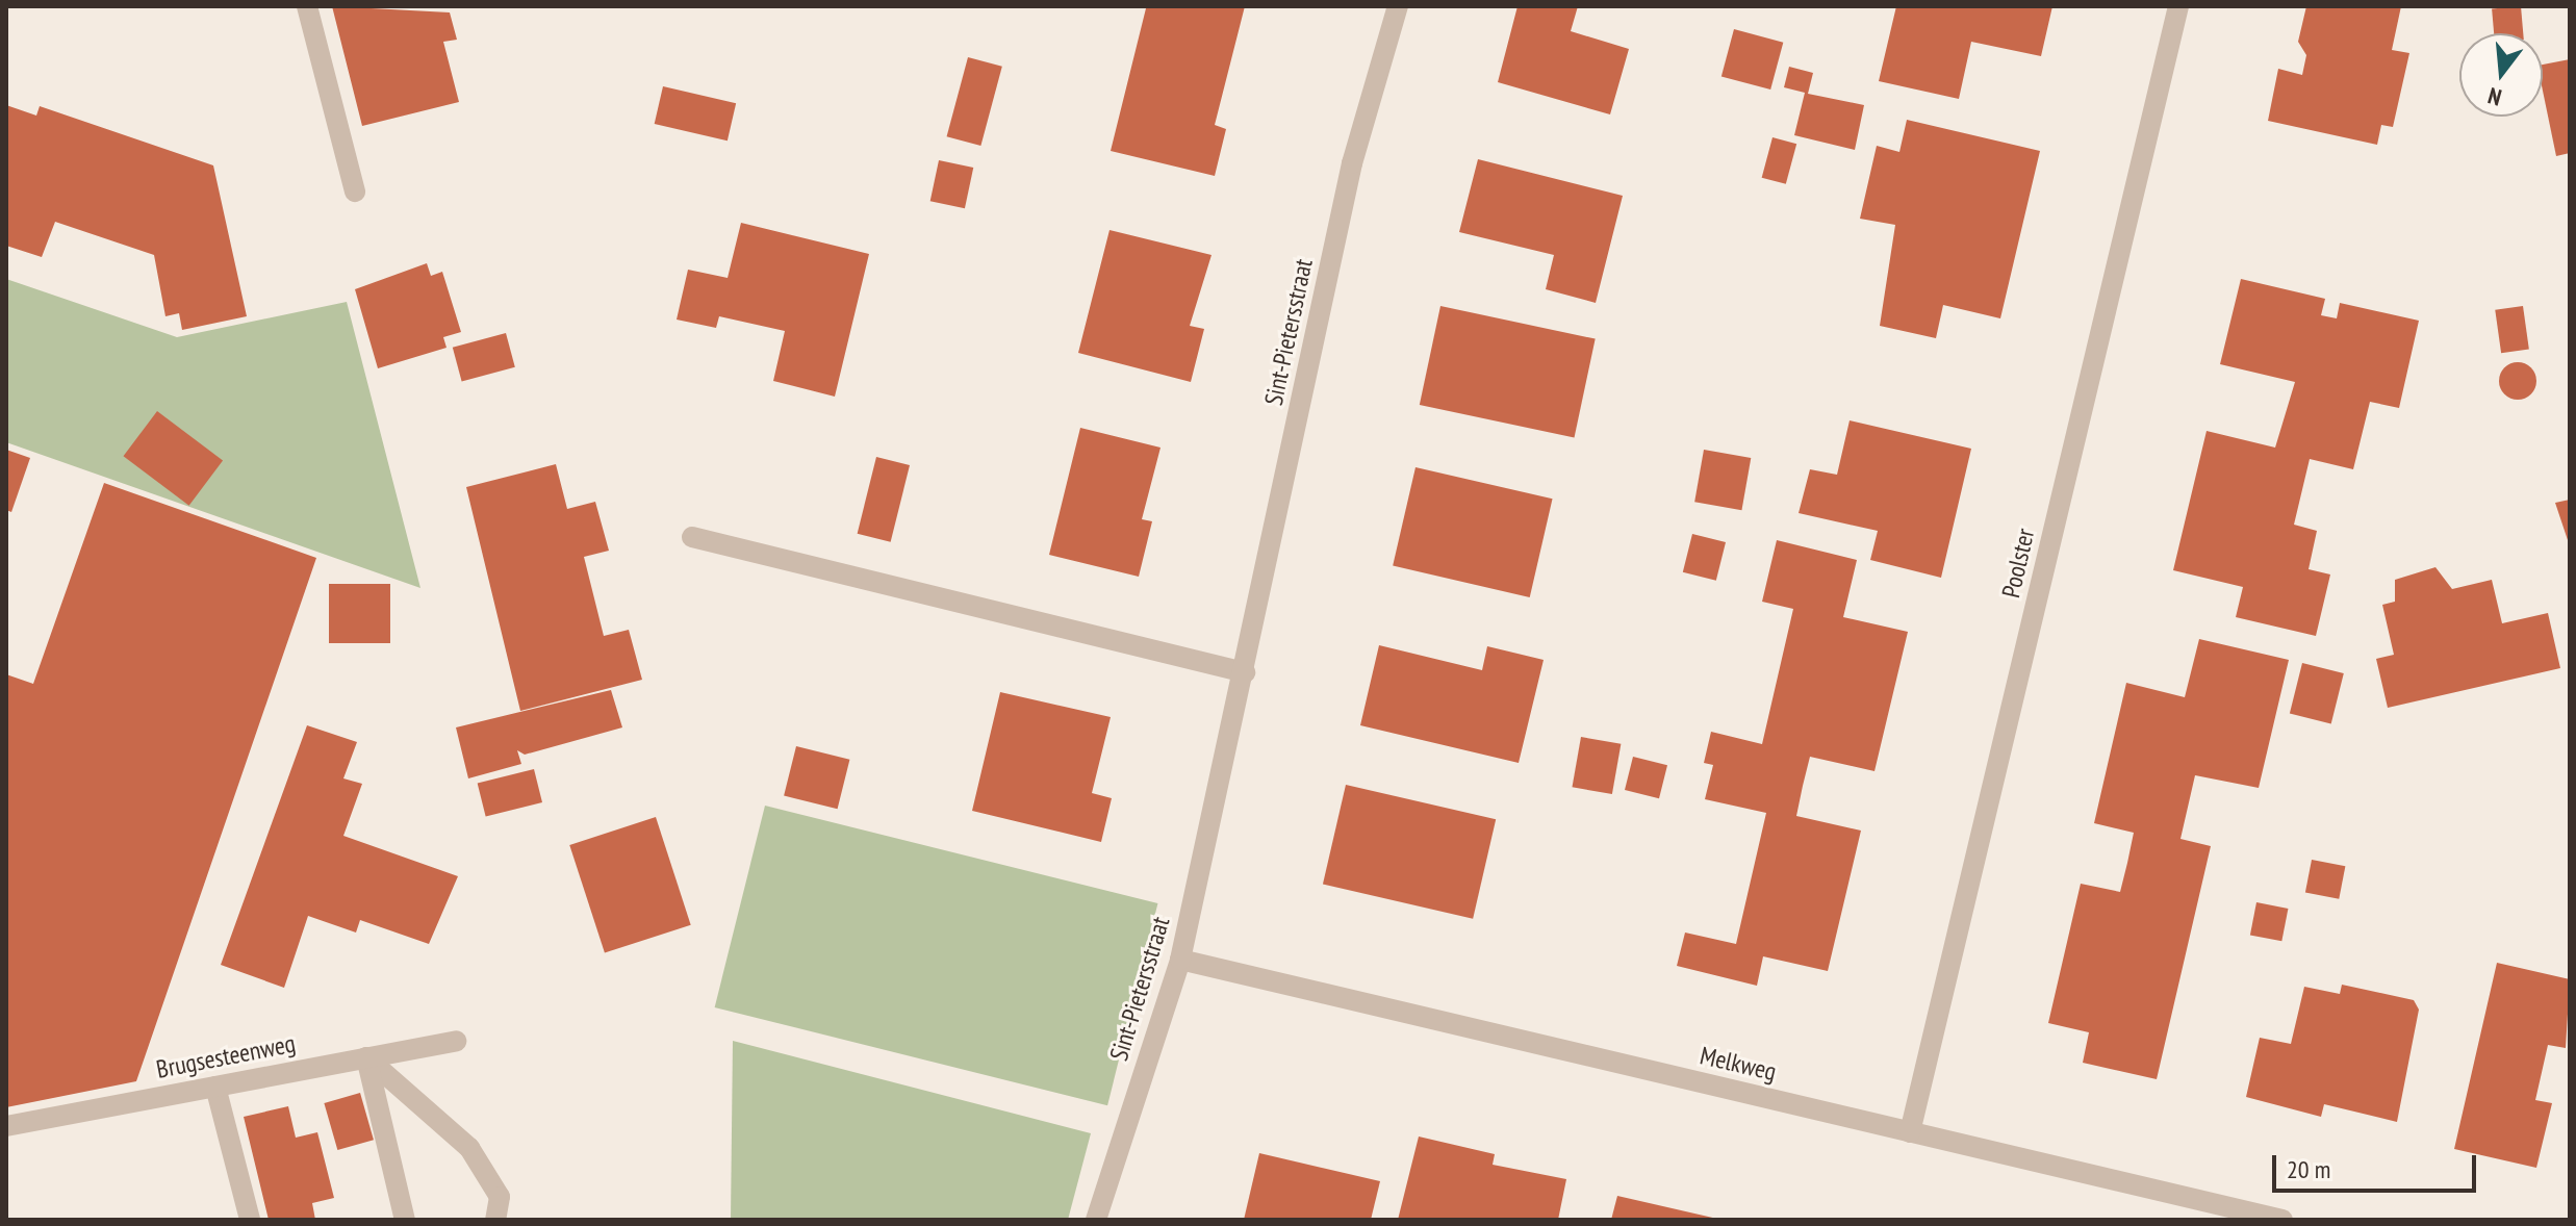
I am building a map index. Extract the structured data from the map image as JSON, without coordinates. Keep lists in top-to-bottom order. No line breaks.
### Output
{"streets":{"street":["Sint-Pietersstraat","Poolster","Brugsesteenweg","Melkweg"]},"crossings":[["Sint-Pietersstraat","Melkweg"],["Poolster","Melkweg"]],"scale_bar":"20 m","north":"bottom"}
